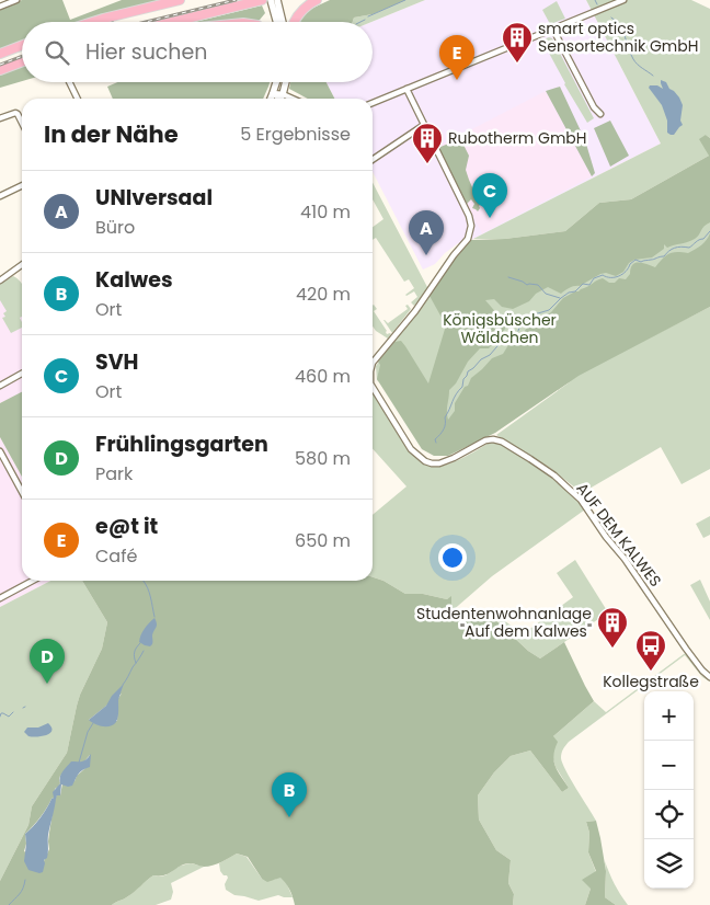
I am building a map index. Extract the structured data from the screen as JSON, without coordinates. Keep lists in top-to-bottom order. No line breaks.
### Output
{"streets":{"street":["AUF DEM KALWES"]},"parks":["Königsbüscher Wäldchen"],"places":{"building":["smart optics Sensortechnik GmbH","Rubotherm GmbH","Studentenwohnanlage \"Auf dem Kalwes\""],"bus stop":["Kollegstraße"]},"page":{"search":"Hier suchen","pins":["E","C","A","D","B"],"heading":["In der Nähe","5 Ergebnisse"],"list":[{"mark":"A","name":"UNIversaal","note":"Büro","value":"410 m"},{"mark":"B","name":"Kalwes","note":"Ort","value":"420 m"},{"mark":"C","name":"SVH","note":"Ort","value":"460 m"},{"mark":"D","name":"Frühlingsgarten","note":"Park","value":"580 m"},{"mark":"E","name":"e@t it","note":"Café","value":"650 m"}],"map_buttons":["+","−"]}}
